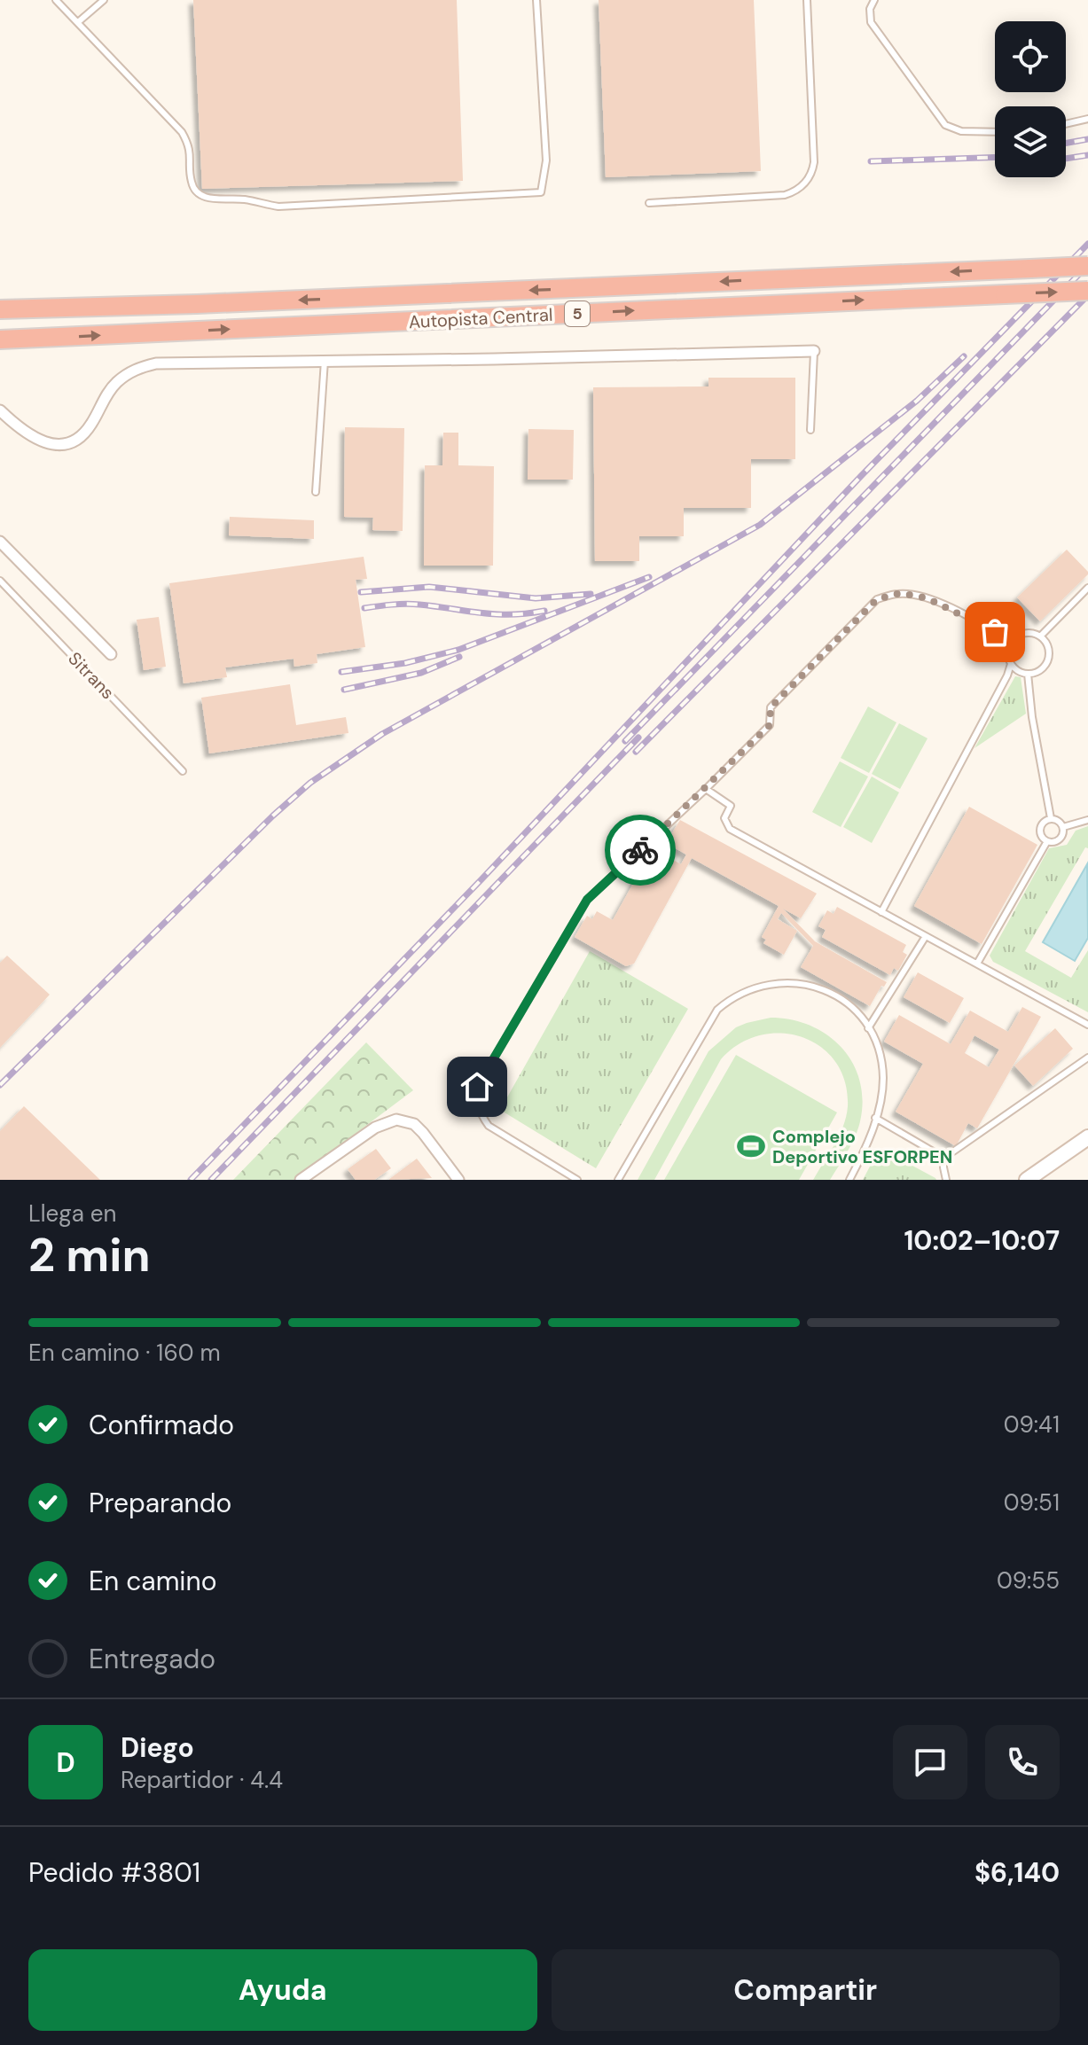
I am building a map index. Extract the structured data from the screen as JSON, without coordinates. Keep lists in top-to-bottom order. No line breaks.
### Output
{"streets":{"highway":["5","Autopista Central"],"lane":["Sitrans"]},"places":{"sports":["Complejo Deportivo ESFORPEN"]},"page":{"heading":["2 min","Llega en","10:02–10:07"],"panel":["Diego","Repartidor · 4.4","Pedido #3801","$6,140"],"bar":"En camino · 160 m","list":[["Confirmado","09:41"],["Preparando","09:51"],["En camino","09:55"],"Entregado"],"round":"D","buttons":["Ayuda","Compartir"]}}
